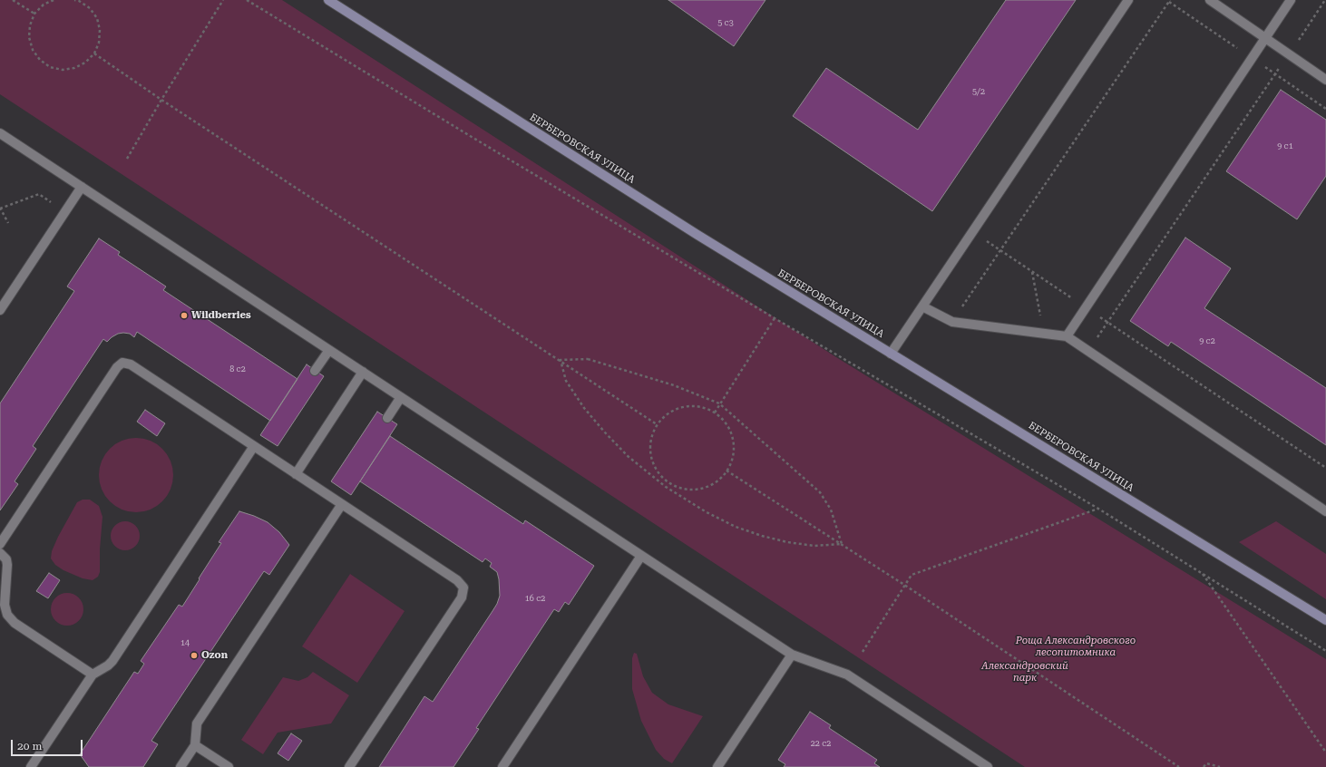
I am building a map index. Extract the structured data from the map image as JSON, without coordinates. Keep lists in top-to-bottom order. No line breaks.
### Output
{"streets":{"street":["БЕРБЕРОВСКАЯ УЛИЦА"]},"parks":["Роща Александровского лесопитомника","Александровский парк"],"places":["Wildberries","Ozon"],"house_numbers":["5 с3","5/2","9 с1","9 с2","8 с2","16 с2","14","22 с2"],"scale_bar":"20 m"}
